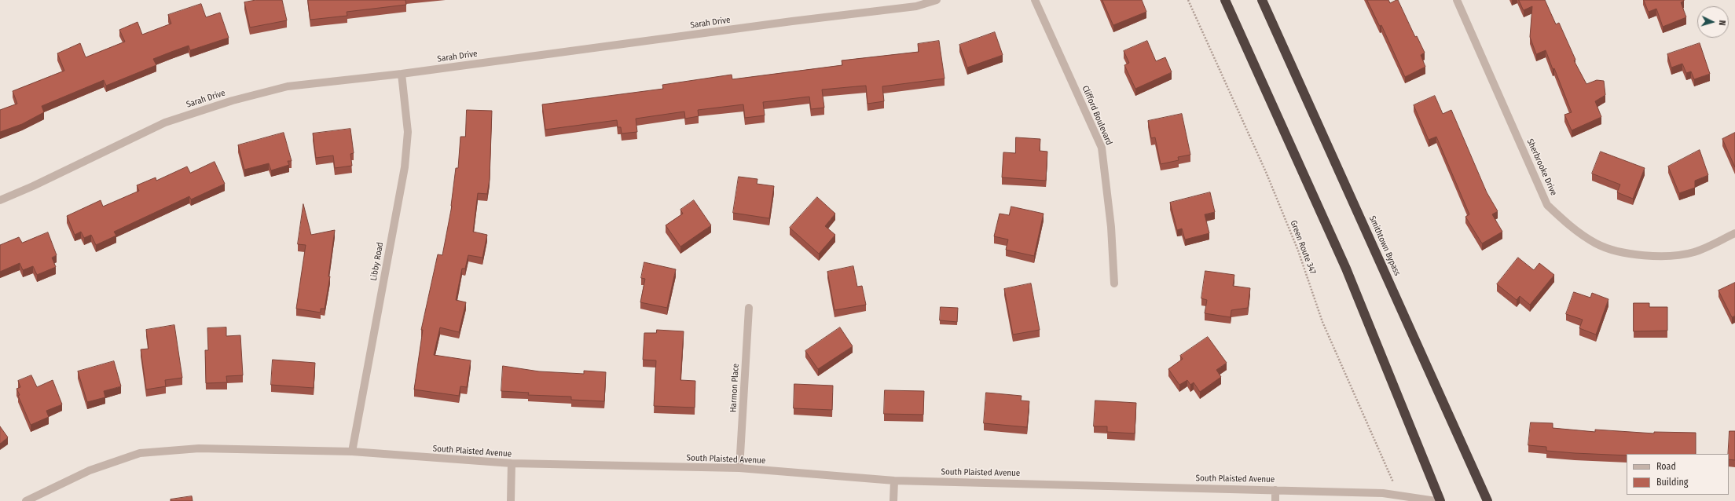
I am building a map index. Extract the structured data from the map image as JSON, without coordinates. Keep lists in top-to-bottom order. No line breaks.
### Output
{"streets":{"highway":["Smithtown Bypass"],"street":["Sarah Drive","Clifford Boulevard","Sherbrooke Drive","Libby Road","Harmon Place","South Plaisted Avenue"],"path":["Green Route 347"]},"crossings":[["Sarah Drive","Libby Road"],["Green Route 347","South Plaisted Avenue"],["Libby Road","South Plaisted Avenue"],["Harmon Place","South Plaisted Avenue"]],"legend":["Road","Building"],"north":"right"}
